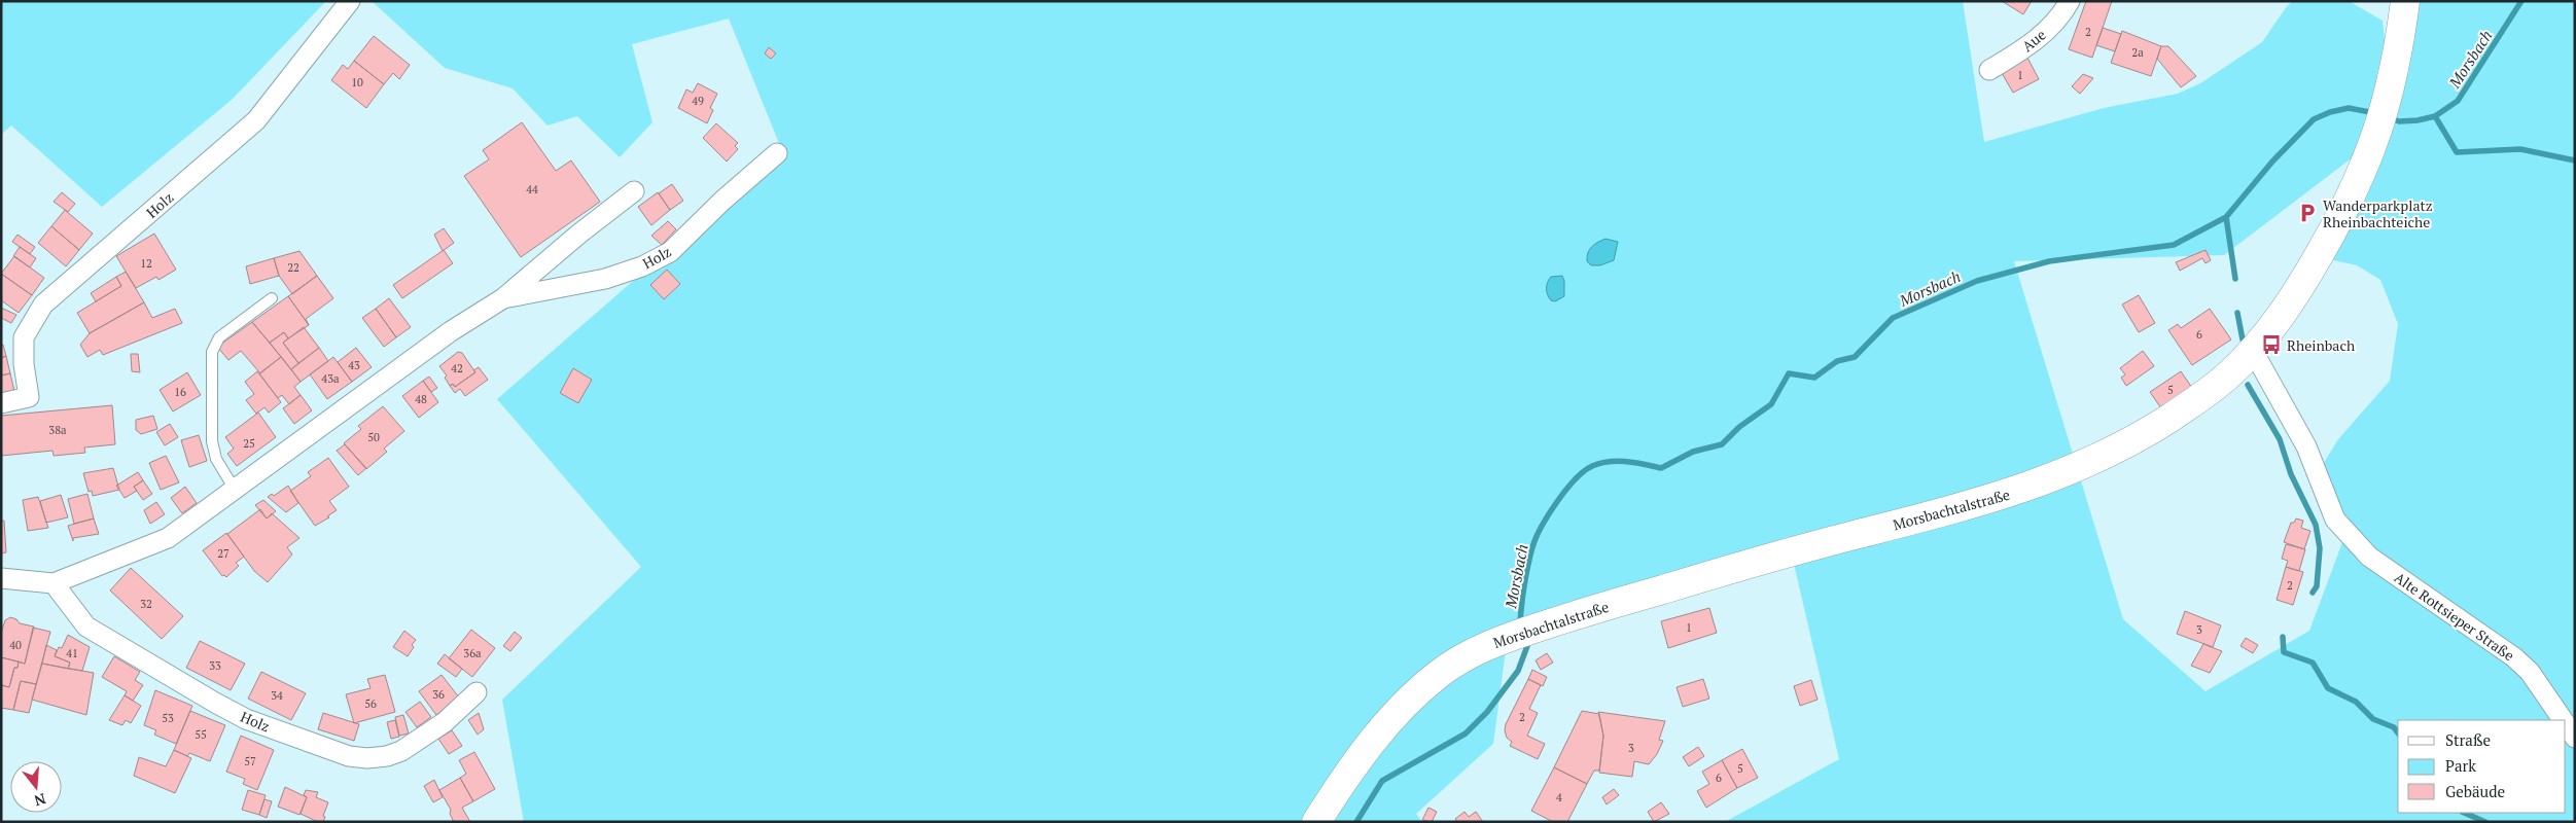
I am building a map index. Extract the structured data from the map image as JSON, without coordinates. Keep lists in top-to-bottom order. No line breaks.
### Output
{"streets":{"main road":["Morsbachtalstraße"],"street":["Aue","Holz","Alte Rottsieper Straße"]},"crossings":[["Morsbachtalstraße","Alte Rottsieper Straße"]],"water":["Morsbach"],"places":{"parking":["Wanderparkplatz Rheinbachteiche"],"bus stop":["Rheinbach"]},"house_numbers":["2","2a","1","10","49","44","12","22","6","43","42","43a","5","16","48","38a","50","25","27","2","32","1","3","40","41","36a","33","36","34","56","2","53","55","3","57","5","6","4"],"legend":["Straße","Park","Gebäude"],"north":"bottom"}
